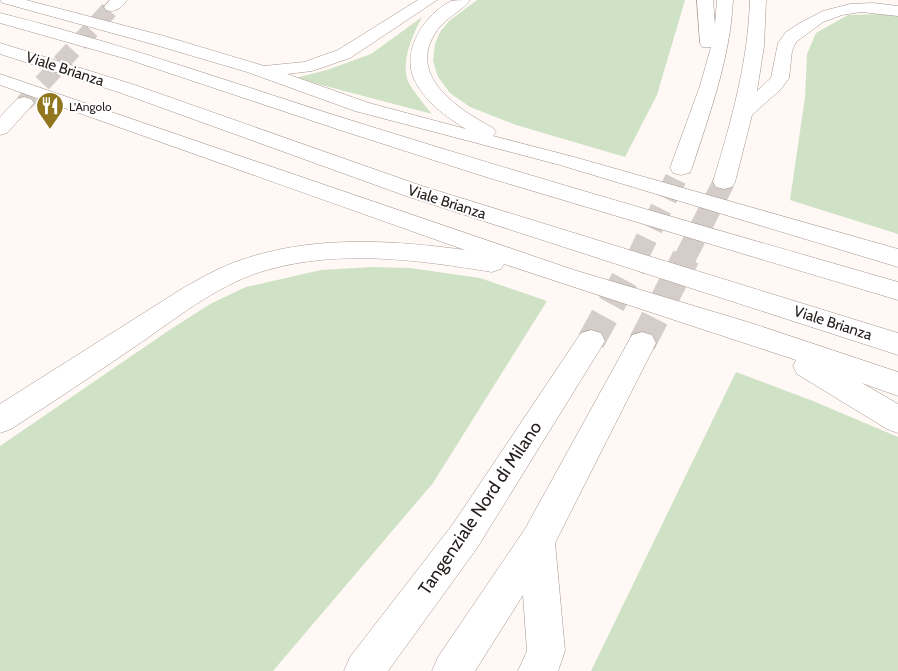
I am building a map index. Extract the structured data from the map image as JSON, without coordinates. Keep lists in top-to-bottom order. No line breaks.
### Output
{"streets":{"main road":["Viale Brianza","Tangenziale Nord di Milano"]},"places":{"restaurant":["L'Angolo"]}}
